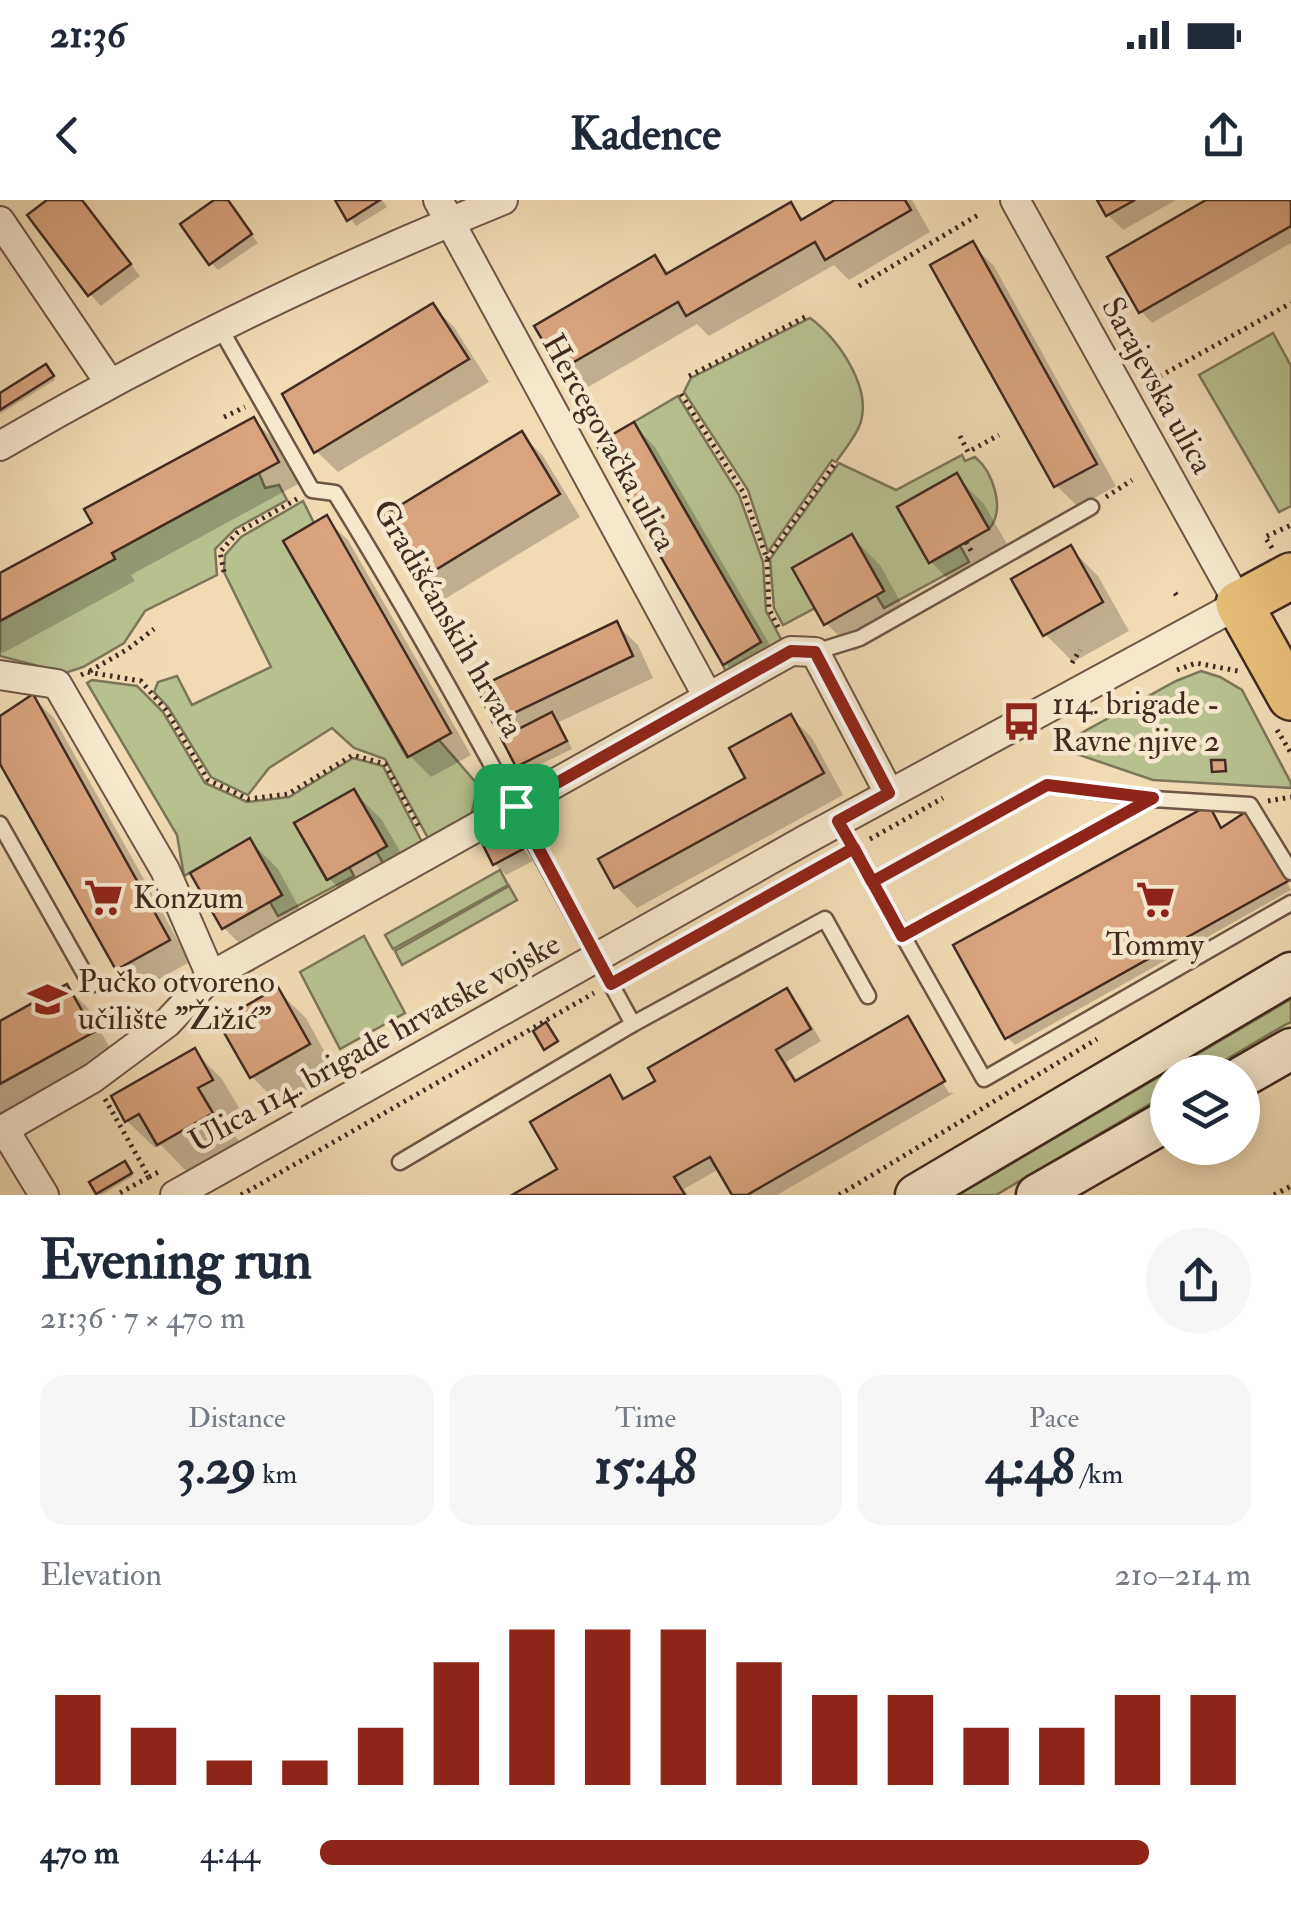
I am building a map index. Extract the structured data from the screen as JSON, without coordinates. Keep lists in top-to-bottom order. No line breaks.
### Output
{"streets":{"street":["Sarajevska ulica","Hercegovačka ulica","Ulica 114. brigade hrvatske vojske"],"lane":["Gradišćanskih hrvata"]},"crossings":[["Sarajevska ulica","Ulica 114. brigade hrvatske vojske"],["Gradišćanskih hrvata","Ulica 114. brigade hrvatske vojske"]],"places":{"bus stop":["114. brigade - Ravne njive 2"],"supermarket":["Konzum","Tommy"],"school or university":["Pučko otvoreno učilište \"Žižić\""]},"page":{"status":"21:36","header":"Kadence","heading":["Evening run","21:36 · 7 × 470 m"],"stats":[["Distance","3.29 km"],["Time","15:48"],["Pace","4:48 /km"]],"chart":["Elevation","210–214 m"],"list":[{"name":"470 m","note":"4:44"}]}}
